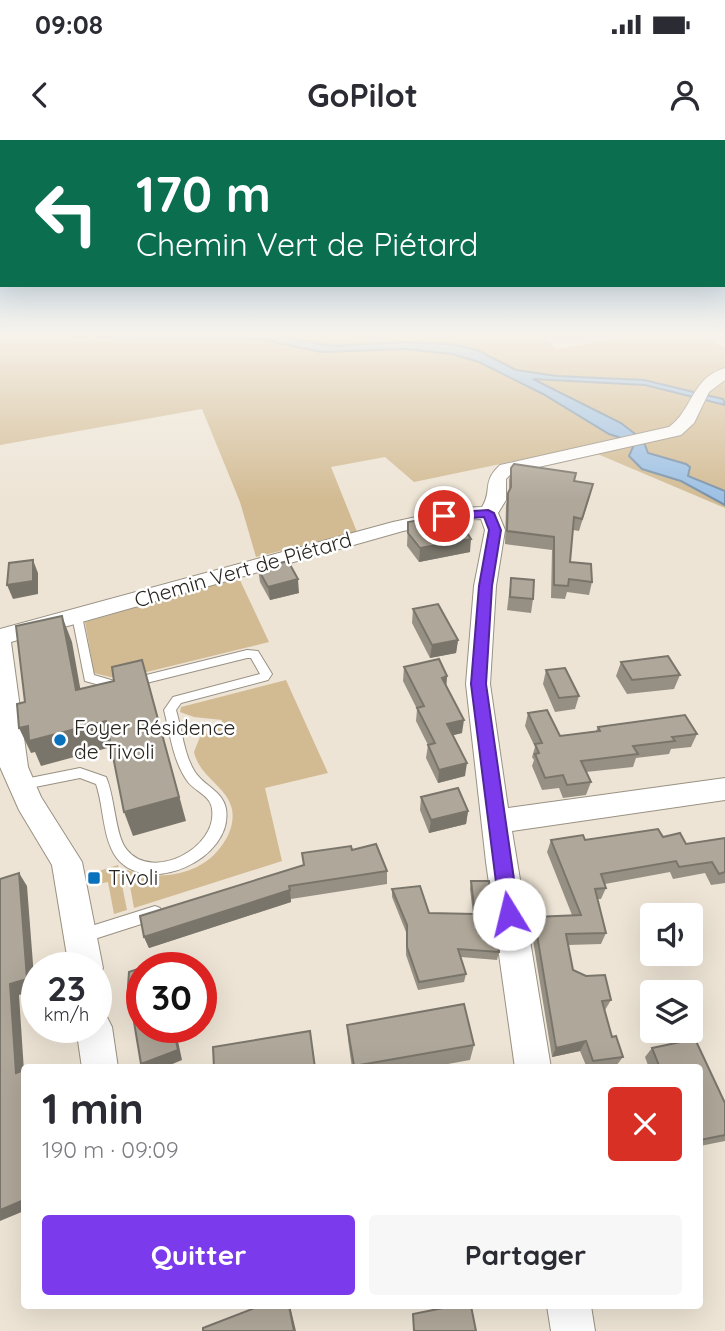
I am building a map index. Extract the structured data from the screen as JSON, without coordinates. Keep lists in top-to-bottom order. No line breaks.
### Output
{"streets":{"street":["Chemin Vert de Piétard"]},"places":{"other":["Foyer Résidence de Tivoli"],"transit":["Tivoli"]},"page":{"status":"09:08","header":"GoPilot","turn":["170 m","Chemin Vert de Piétard"],"speed":"23 km/h","limit":"30","heading":["1 min","190 m · 09:09"],"buttons":["Quitter","Partager"]}}
